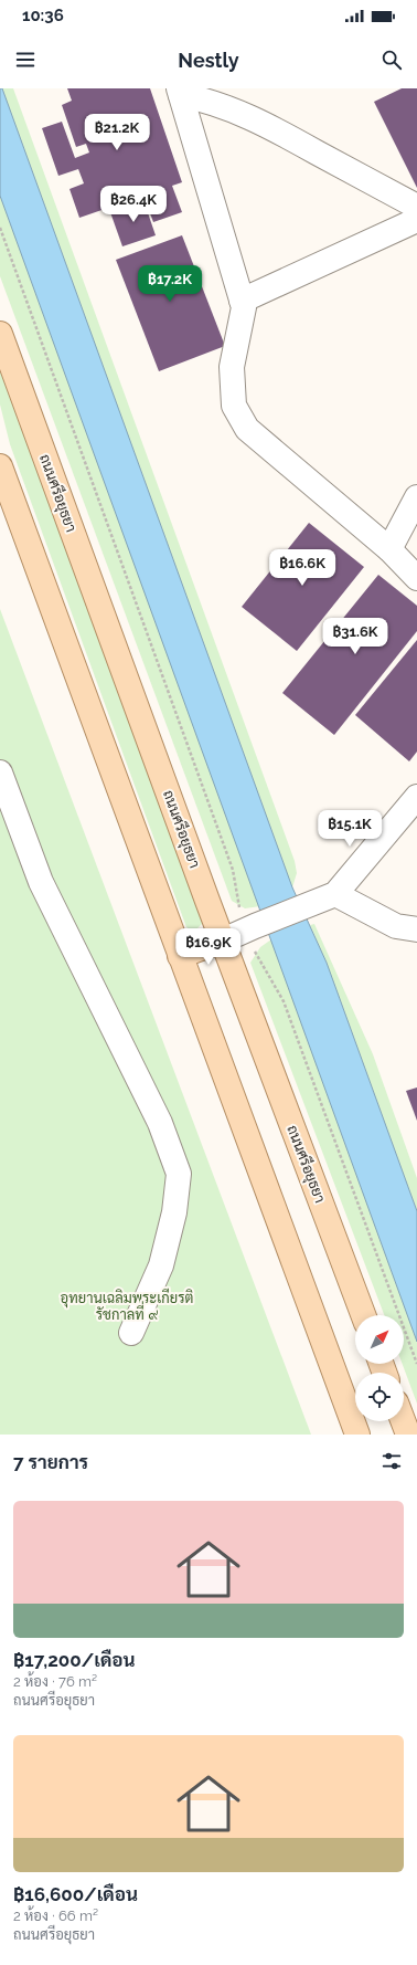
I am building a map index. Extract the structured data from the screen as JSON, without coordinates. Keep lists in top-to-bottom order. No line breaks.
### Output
{"streets":{"main road":["ถนนศรีอยุธยา"]},"parks":["อุทยานเฉลิมพระเกียรติ รัชกาลที่ ๙"],"north":"top right","page":{"status":"10:36","header":"Nestly","price":["฿21.2K","฿26.4K","฿17.2K","฿16.6K","฿31.6K","฿15.1K","฿16.9K"],"heading":"7 รายการ","list":[{"name":"฿17,200/เดือน","note":"2 ห้อง · 76 m² · ถนนศรีอยุธยา"},{"name":"฿16,600/เดือน","note":"2 ห้อง · 66 m² · ถนนศรีอยุธยา"}]}}
